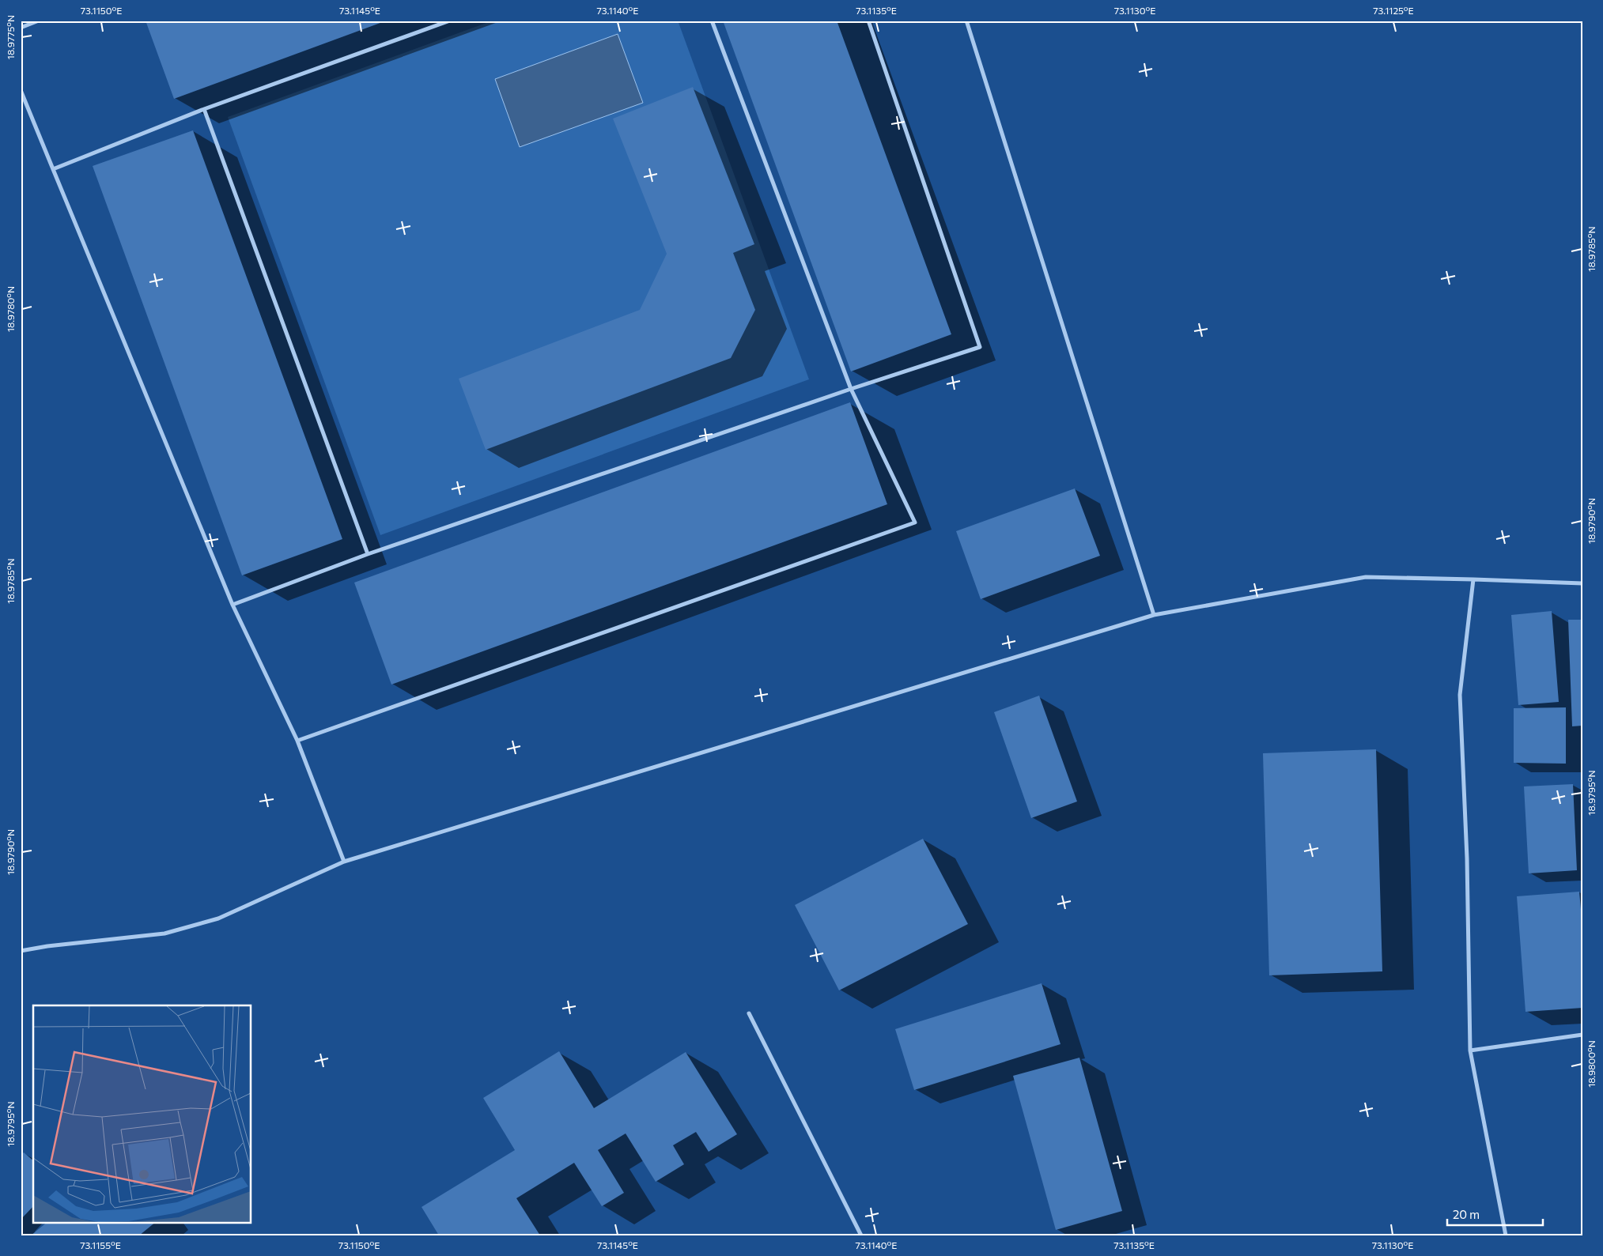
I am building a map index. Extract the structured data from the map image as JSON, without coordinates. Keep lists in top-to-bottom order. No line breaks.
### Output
{"scale_bar":"20 m","coordinates":["73.1150°E","73.1145°E","73.1140°E","73.1135°E","73.1130°E","73.1125°E","18.9775°N","18.9785°N","18.9780°N","18.9790°N","18.9795°N","18.9800°N","73.1155°E"]}
